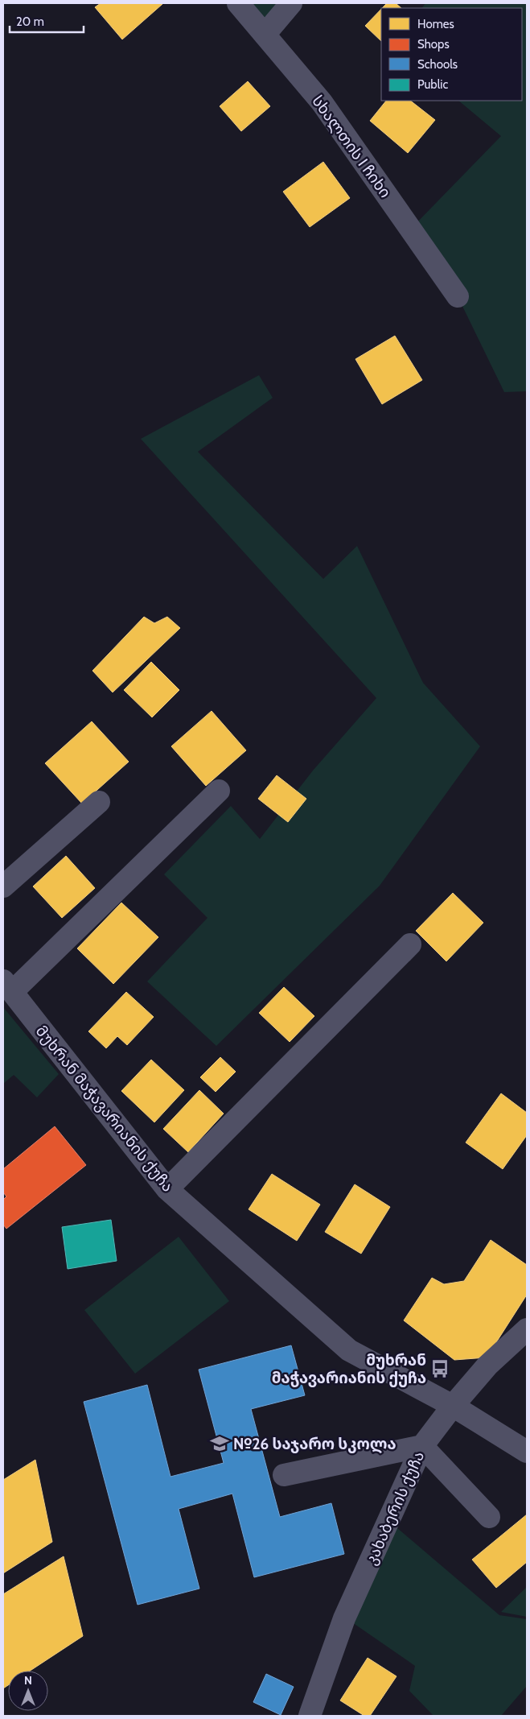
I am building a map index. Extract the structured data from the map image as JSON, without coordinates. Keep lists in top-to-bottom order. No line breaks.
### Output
{"streets":{"street":["სხალთის I ჩიხი","მუხრან მაჭავარიანის ქუჩა","კახაბერის ქუჩა"]},"crossings":[["მუხრან მაჭავარიანის ქუჩა","კახაბერის ქუჩა"]],"places":{"bus stop":["მუხრან მაჭავარიანის ქუჩა"],"school or university":["№26 საჯარო სკოლა"]},"legend":["Homes","Shops","Schools","Public"],"scale_bar":"20 m","north":"top"}
